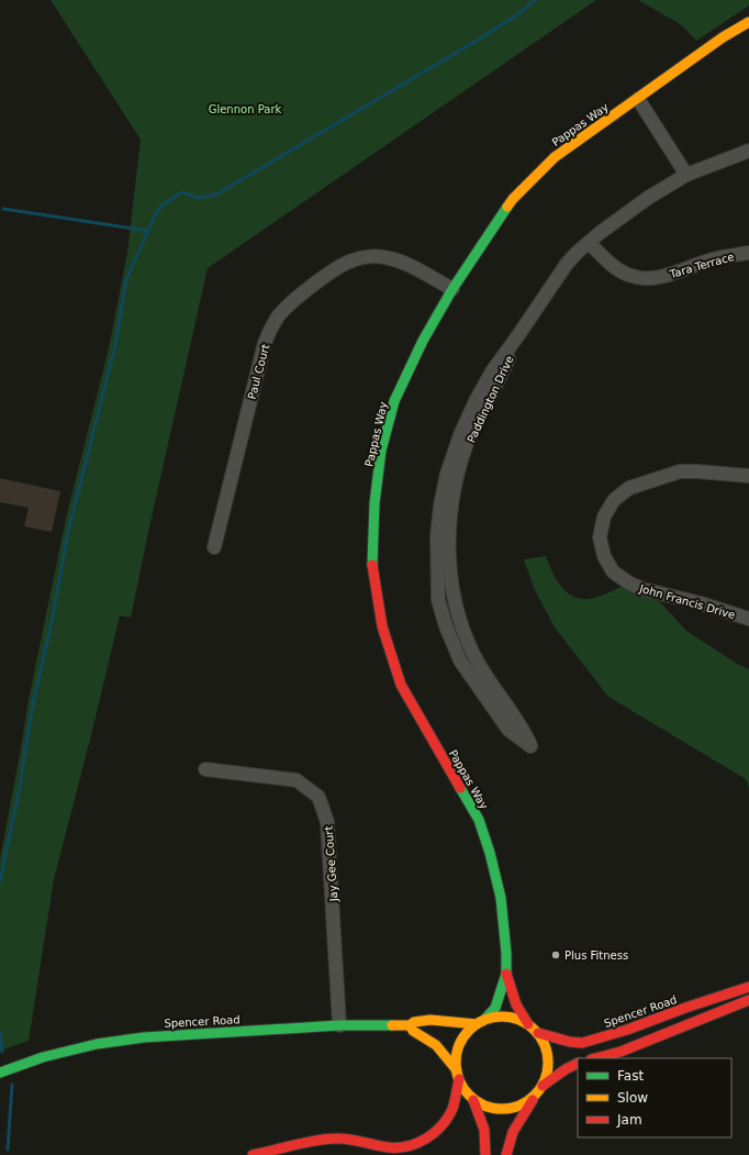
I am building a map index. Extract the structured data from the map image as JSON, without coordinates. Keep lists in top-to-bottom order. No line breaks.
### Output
{"streets":{"main road":["Pappas Way","Spencer Road"],"street":["Tara Terrace","Paul Court","Paddington Drive","John Francis Drive","Jay Gee Court"]},"crossings":[["Pappas Way","Paul Court"],["Pappas Way","Spencer Road"],["Tara Terrace","Paddington Drive"],["Jay Gee Court","Spencer Road"]],"parks":["Glennon Park"],"places":["Plus Fitness"],"legend":["Fast","Slow","Jam"]}
